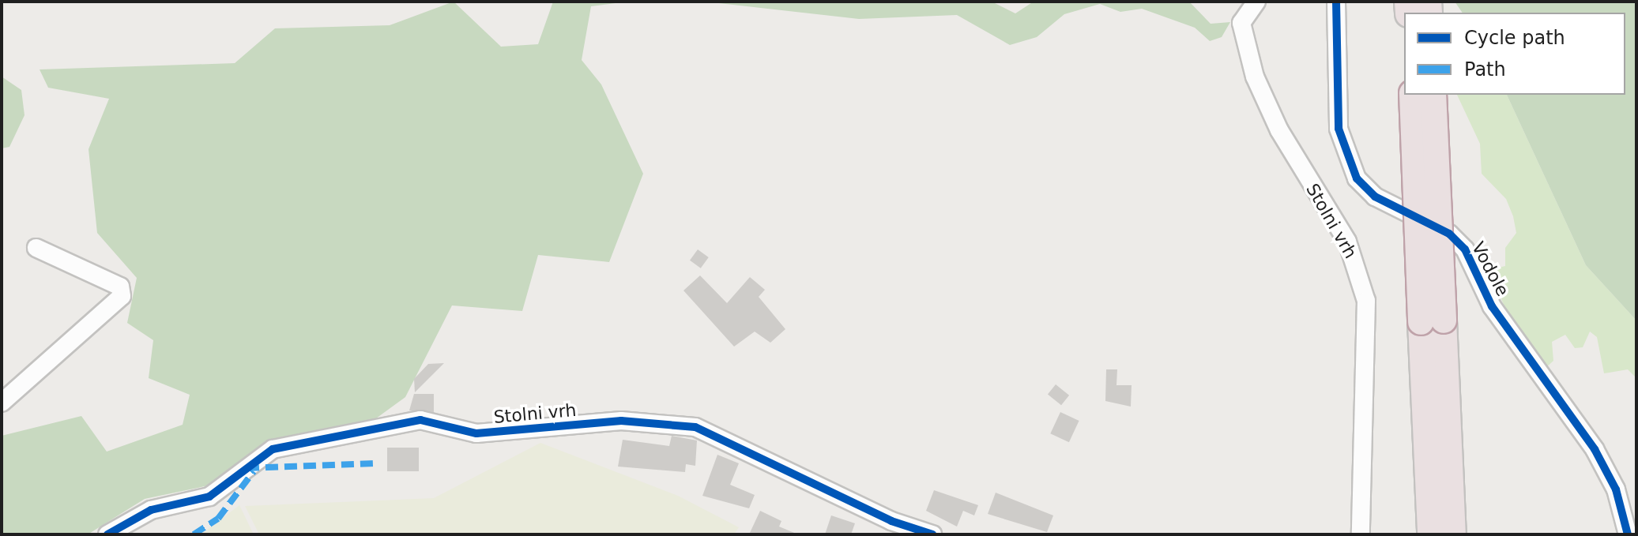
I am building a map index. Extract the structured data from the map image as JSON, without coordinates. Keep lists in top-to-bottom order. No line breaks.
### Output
{"streets":{"street":["Stolni vrh","Vodole"]},"legend":["Cycle path","Path"]}
